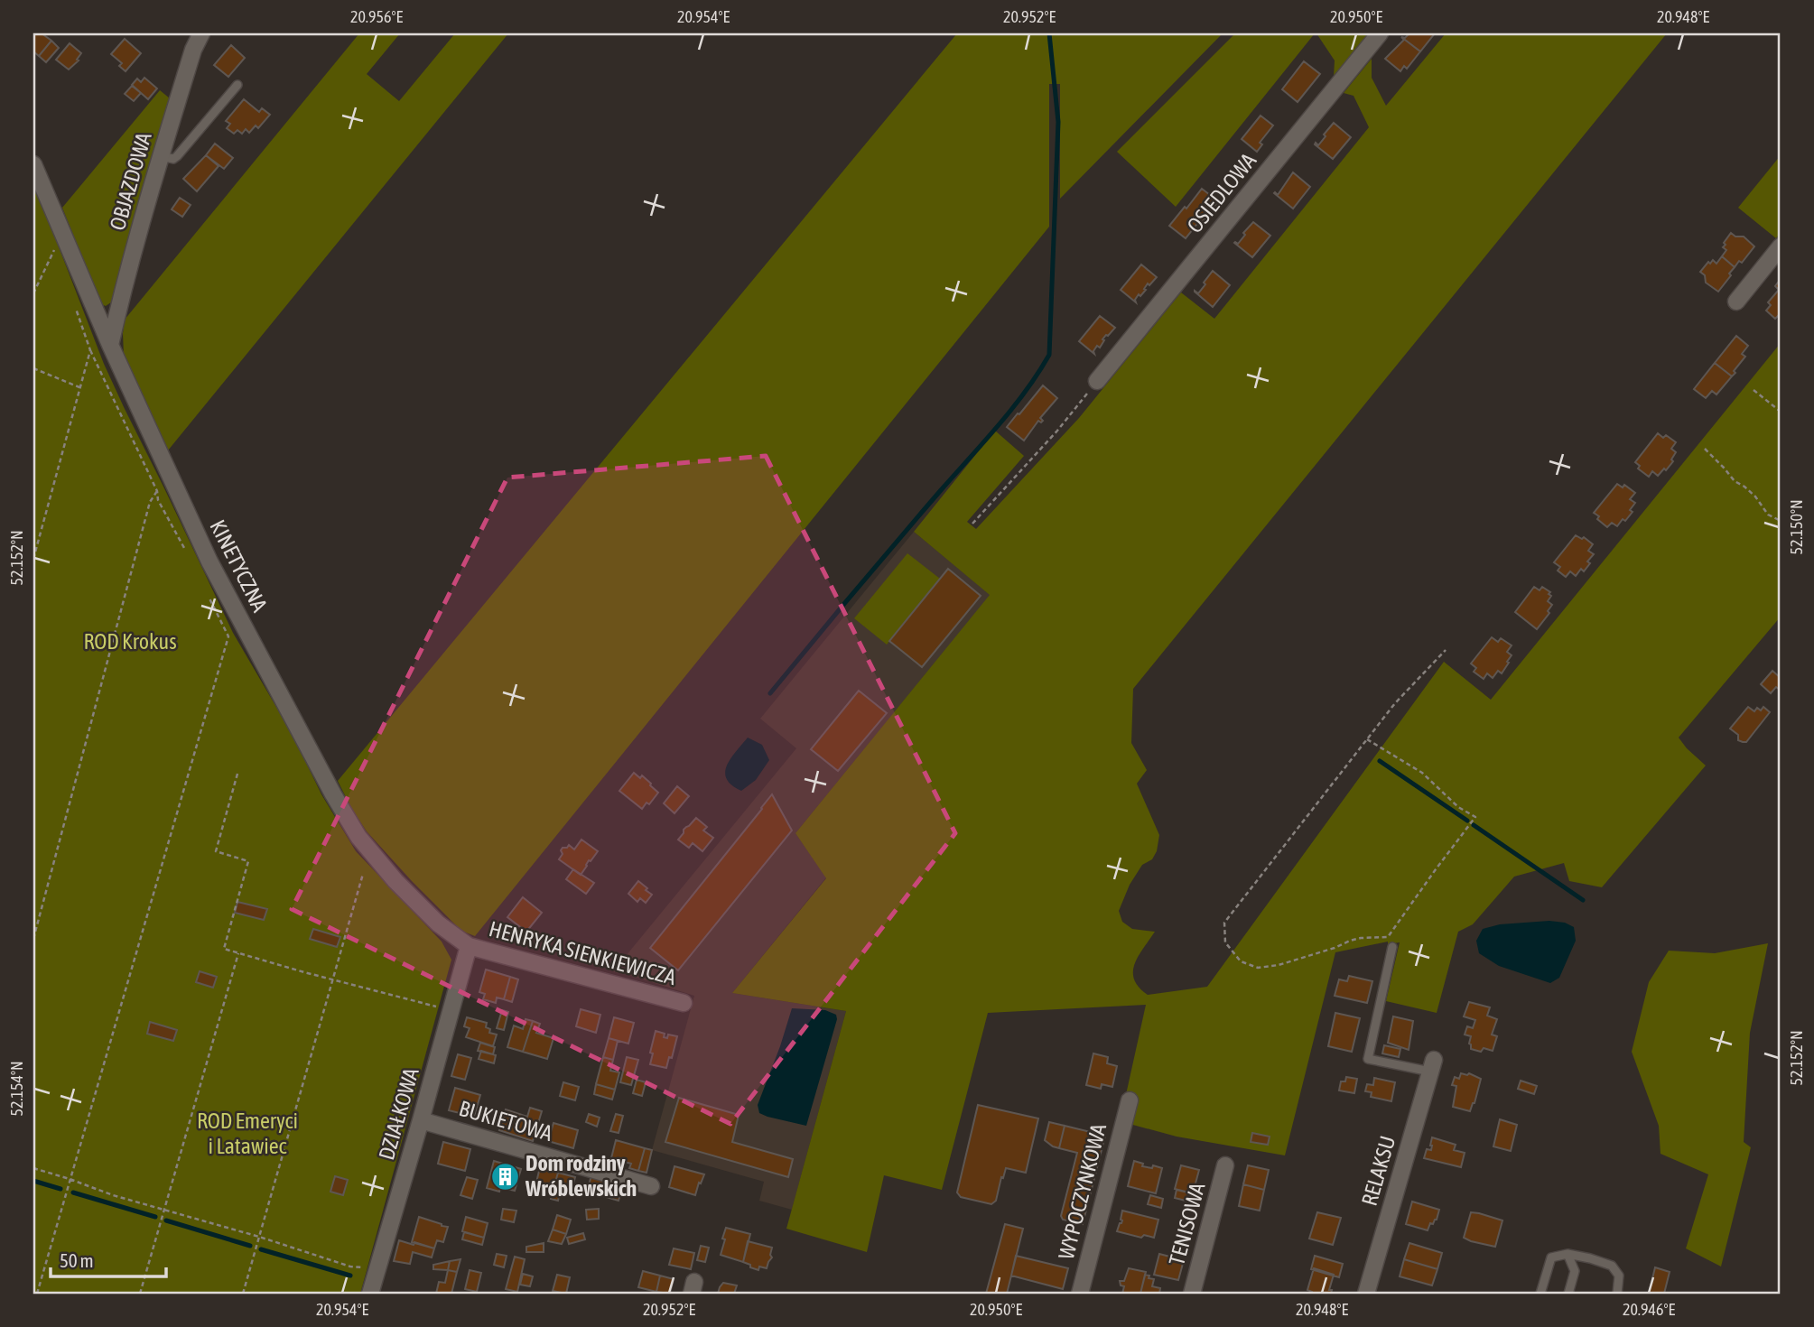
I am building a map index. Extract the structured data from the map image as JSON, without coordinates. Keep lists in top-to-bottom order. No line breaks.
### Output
{"streets":{"street":["OBJAZDOWA","OSIEDLOWA","KINETYCZNA","HENRYKA SIENKIEWICZA","DZIAŁKOWA","BUKIETOWA","RELAKSU","WYPOCZYNKOWA","TENISOWA"]},"crossings":[["OBJAZDOWA","KINETYCZNA"],["KINETYCZNA","HENRYKA SIENKIEWICZA"],["KINETYCZNA","DZIAŁKOWA"],["HENRYKA SIENKIEWICZA","DZIAŁKOWA"],["DZIAŁKOWA","BUKIETOWA"]],"parks":["ROD Krokus","ROD Emeryci i Latawiec"],"places":{"building":["Dom rodziny Wróblewskich"]},"scale_bar":"50 m","coordinates":["20.956°E","20.954°E","20.952°E","20.950°E","20.948°E","52.150°N","52.152°N","52.154°N","20.946°E"]}
